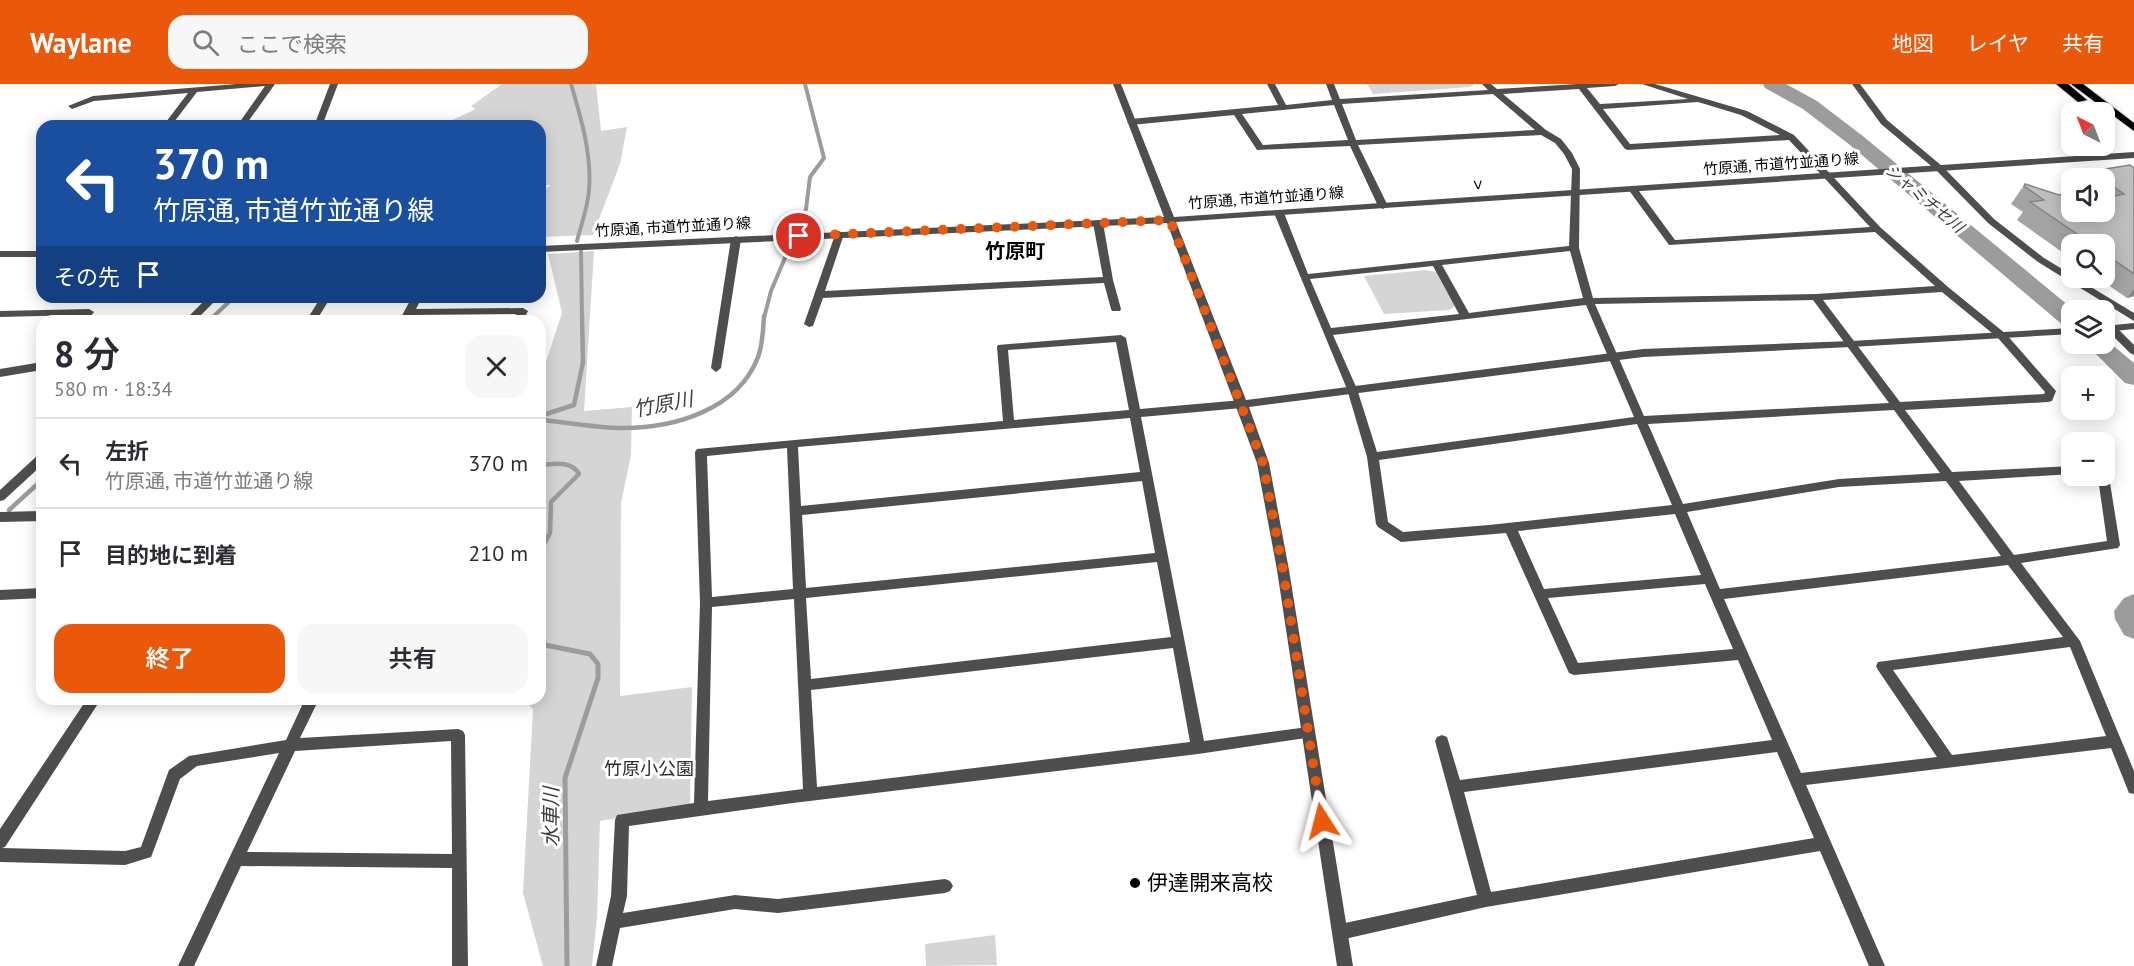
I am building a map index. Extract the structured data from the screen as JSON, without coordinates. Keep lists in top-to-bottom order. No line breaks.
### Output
{"streets":{"street":["竹原通, 市道竹並通り線","ｖ"]},"crossings":[["竹原通, 市道竹並通り線","ｖ"]],"districts":["竹原町"],"water":["シャミチセ川","竹原川","水車川"],"parks":["竹原小公園"],"places":["伊達開来高校"],"north":"top left","page":{"header":"Waylane","search":"ここで検索","nav":["地図","レイヤ","共有"],"map_buttons":["+","−"],"turn":["370 m","竹原通, 市道竹並通り線"],"then":"その先","heading":["8 分","580 m · 18:34"],"list":[{"name":"左折","note":"竹原通, 市道竹並通り線","value":"370 m"},{"name":"目的地に到着","value":"210 m"}],"buttons":["終了","共有"]}}
